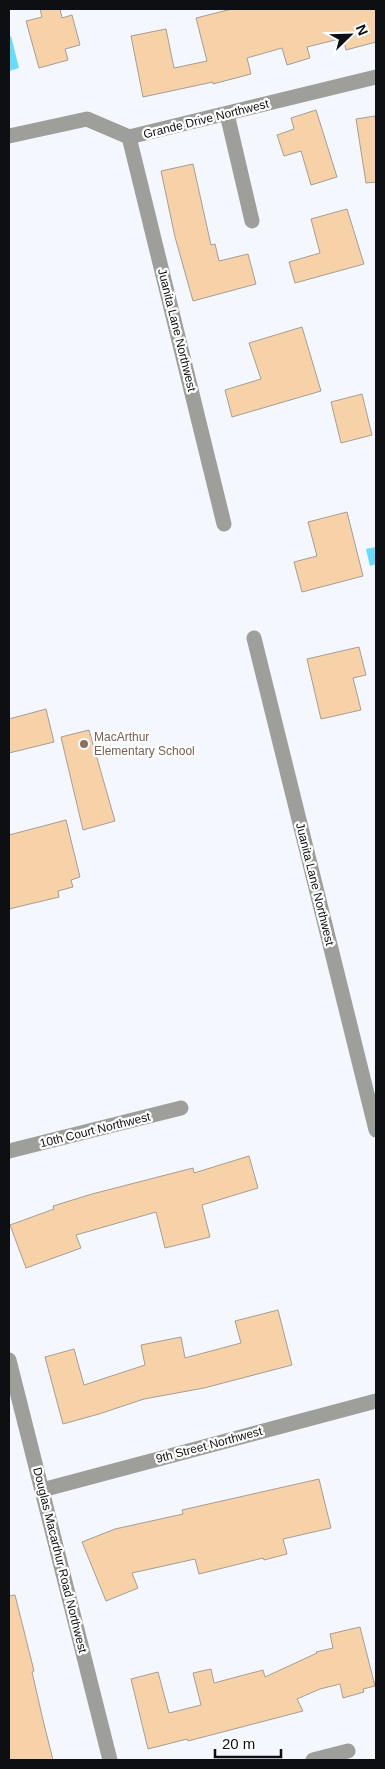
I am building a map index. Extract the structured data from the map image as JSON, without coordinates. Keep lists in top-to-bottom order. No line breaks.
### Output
{"streets":{"street":["Grande Drive Northwest","Juanita Lane Northwest","10th Court Northwest","9th Street Northwest","Douglas Macarthur Road Northwest"]},"crossings":[["Grande Drive Northwest","Juanita Lane Northwest"],["9th Street Northwest","Douglas Macarthur Road Northwest"]],"places":["MacArthur Elementary School"],"scale_bar":"20 m","north":"top right"}
